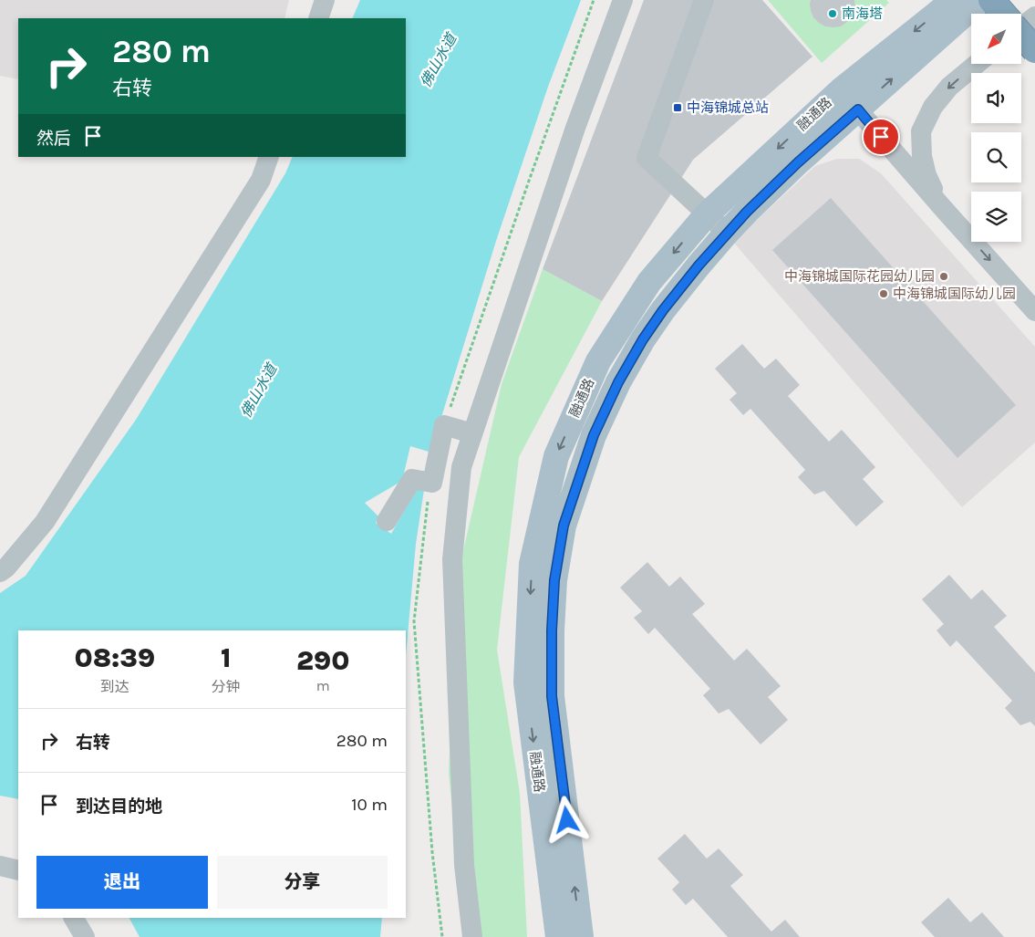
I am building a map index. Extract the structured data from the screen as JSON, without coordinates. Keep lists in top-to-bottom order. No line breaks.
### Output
{"streets":{"main road":["融通路"]},"water":["佛山水道"],"places":{"other":["南海塔","中海锦城国际花园幼儿园","中海锦城国际幼儿园"],"transit":["中海锦城总站"]},"north":"bottom left","page":{"turn":["280 m","右转"],"then":"然后","eta":["08:39","到达","1","分钟","290","m"],"list":[{"name":"右转","value":"280 m"},{"name":"到达目的地","value":"10 m"}],"buttons":["退出","分享"]}}
